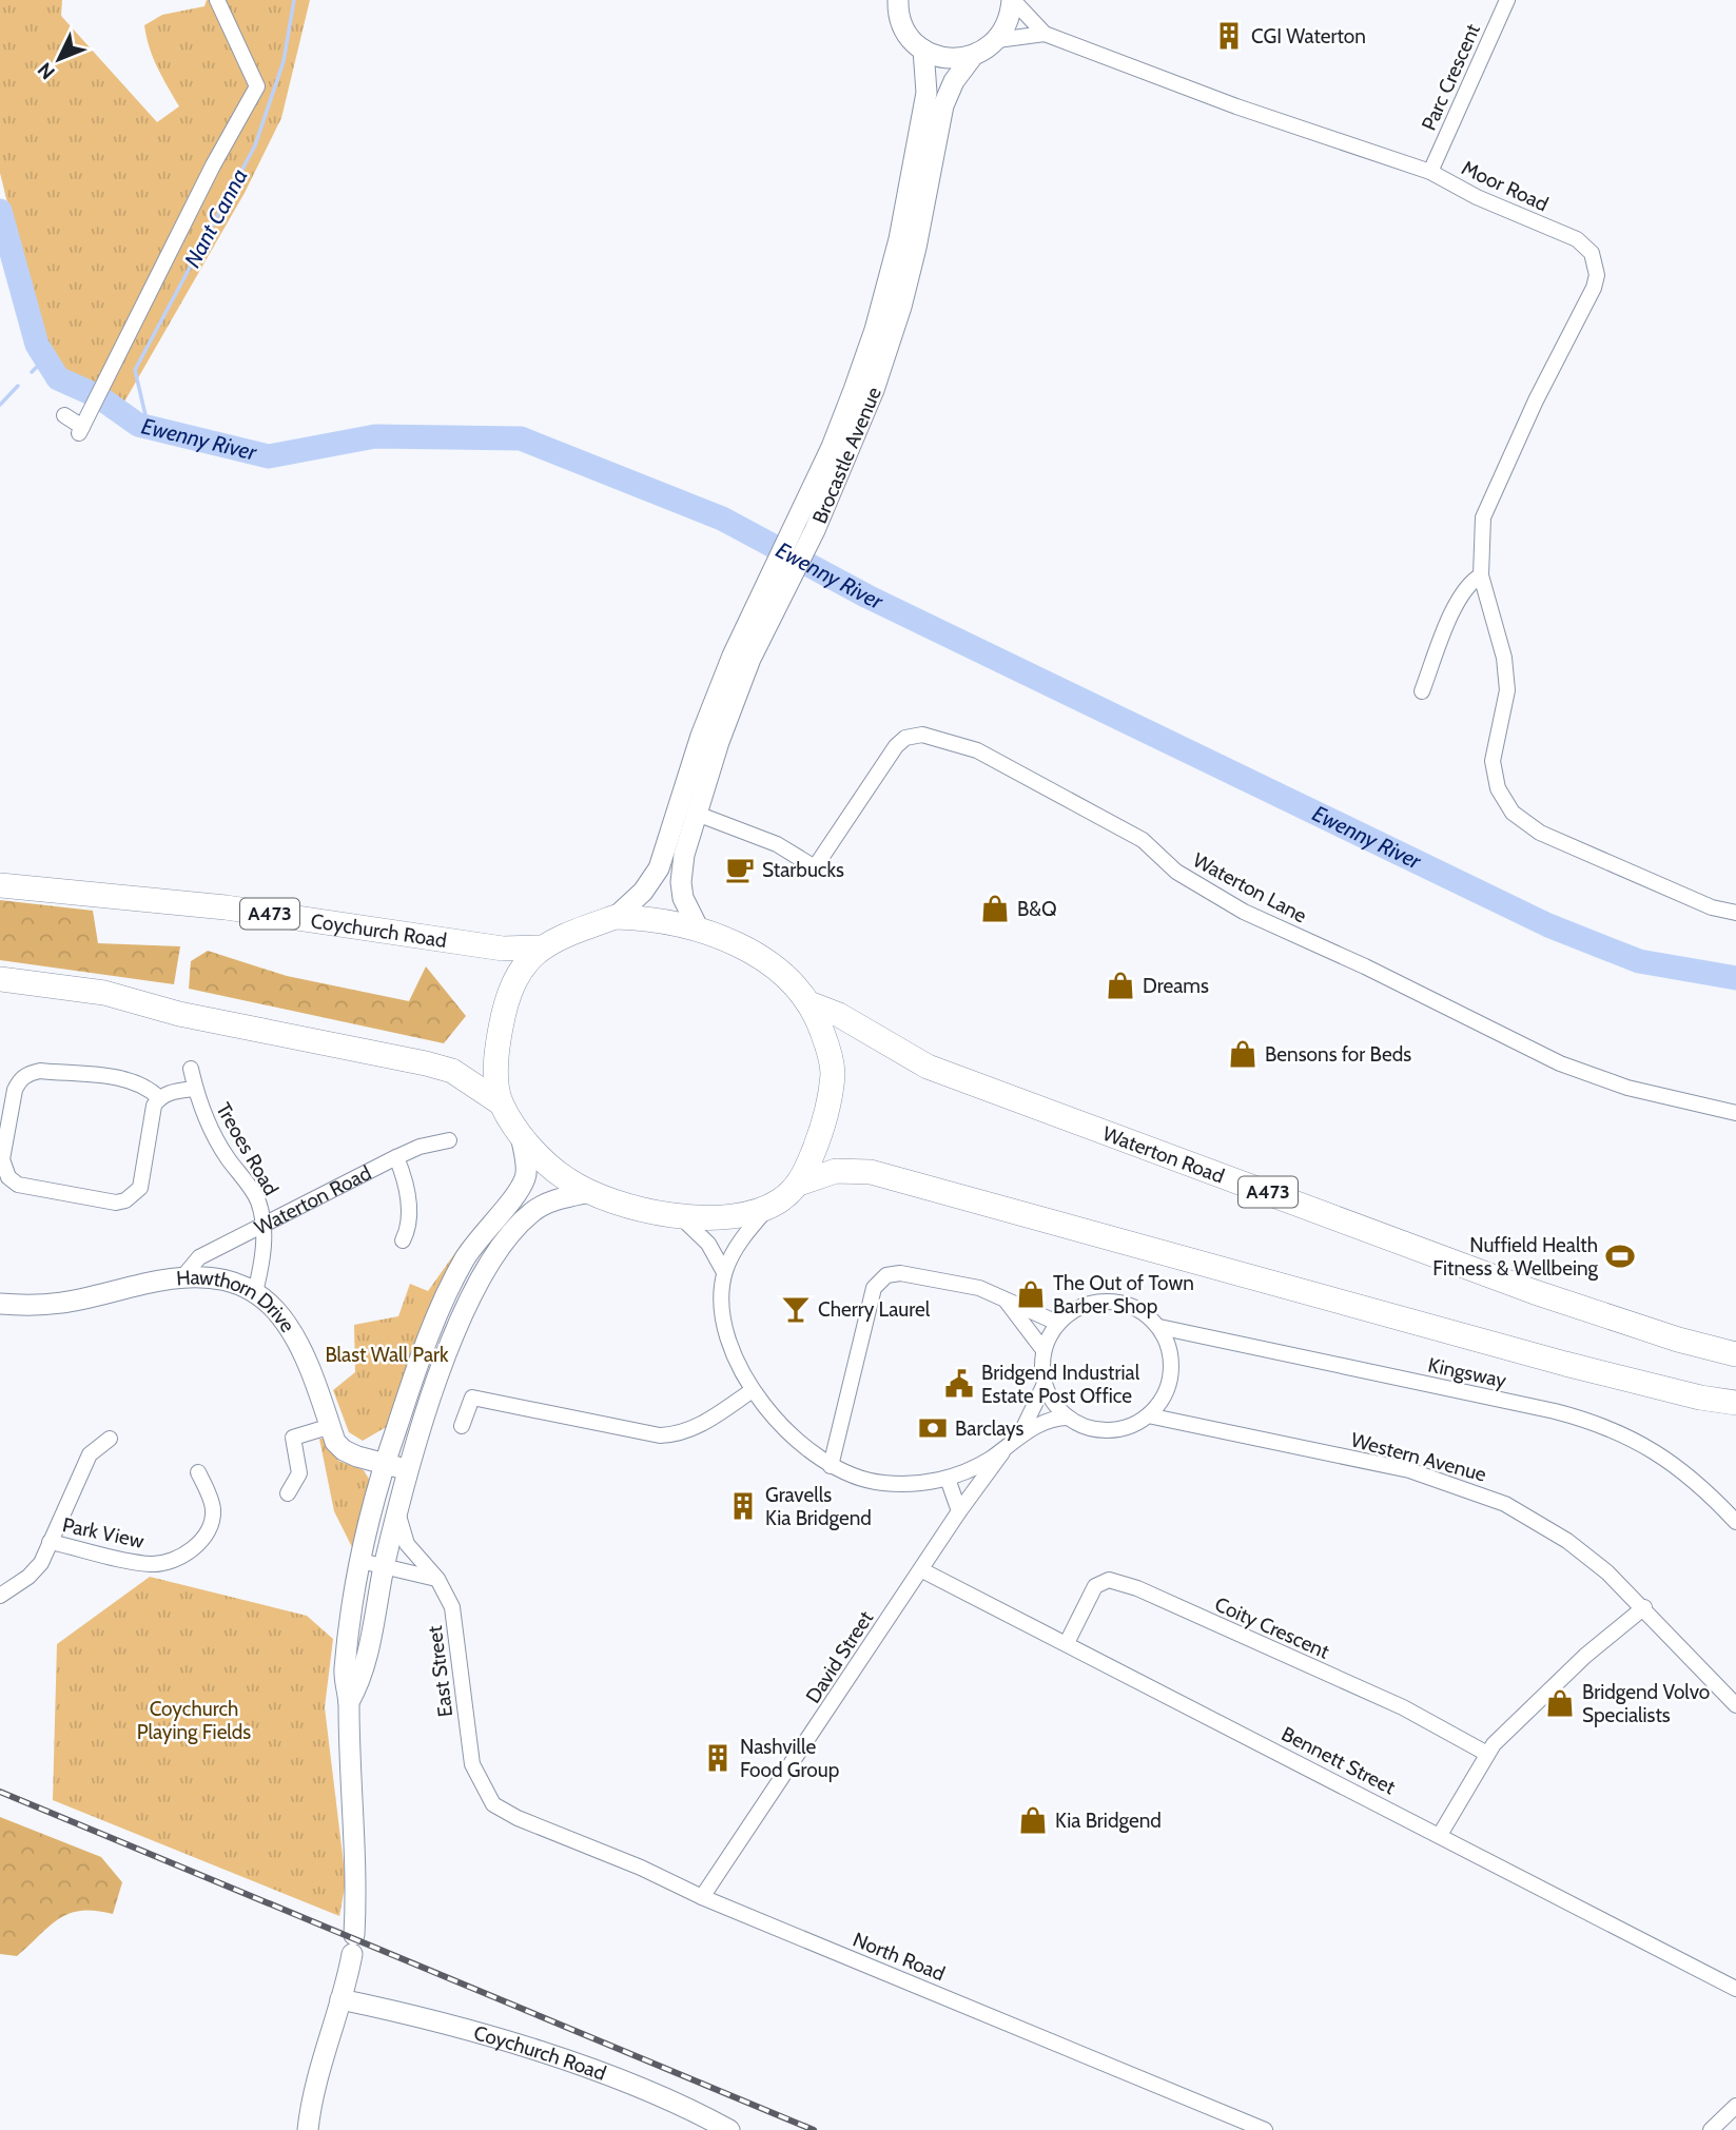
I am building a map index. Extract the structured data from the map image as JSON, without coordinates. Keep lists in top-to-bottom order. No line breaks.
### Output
{"streets":{"main road":["A473","Coychurch Road","Waterton Road"],"street":["Parc Crescent","Moor Road","Brocastle Avenue","Waterton Lane","Treoes Road","Hawthorn Drive","Kingsway","Western Avenue","Park View","Coity Crescent","David Street","East Street","Bennett Street","North Road"]},"crossings":[["Parc Crescent","Moor Road"],["Brocastle Avenue","Waterton Lane"],["Treoes Road","Waterton Road"],["Treoes Road","Hawthorn Drive"],["Waterton Road","Hawthorn Drive"],["Kingsway","Western Avenue"],["Coity Crescent","Bennett Street"],["David Street","Bennett Street"],["David Street","North Road"],["East Street","North Road"]],"water":["Nant Canna","Ewenny River"],"parks":["Blast Wall Park","Coychurch Playing Fields"],"places":{"building":["CGI Waterton","Gravells Kia Bridgend","Nashville Food Group"],"cafe":["Starbucks"],"shop":["B&Q","Dreams","Bensons for Beds","The Out of Town Barber Shop","Bridgend Volvo Specialists","Kia Bridgend"],"sports":["Nuffield Health Fitness & Wellbeing"],"bar":["Cherry Laurel"],"public building":["Bridgend Industrial Estate Post Office"],"bank":["Barclays"]},"north":"bottom left"}
